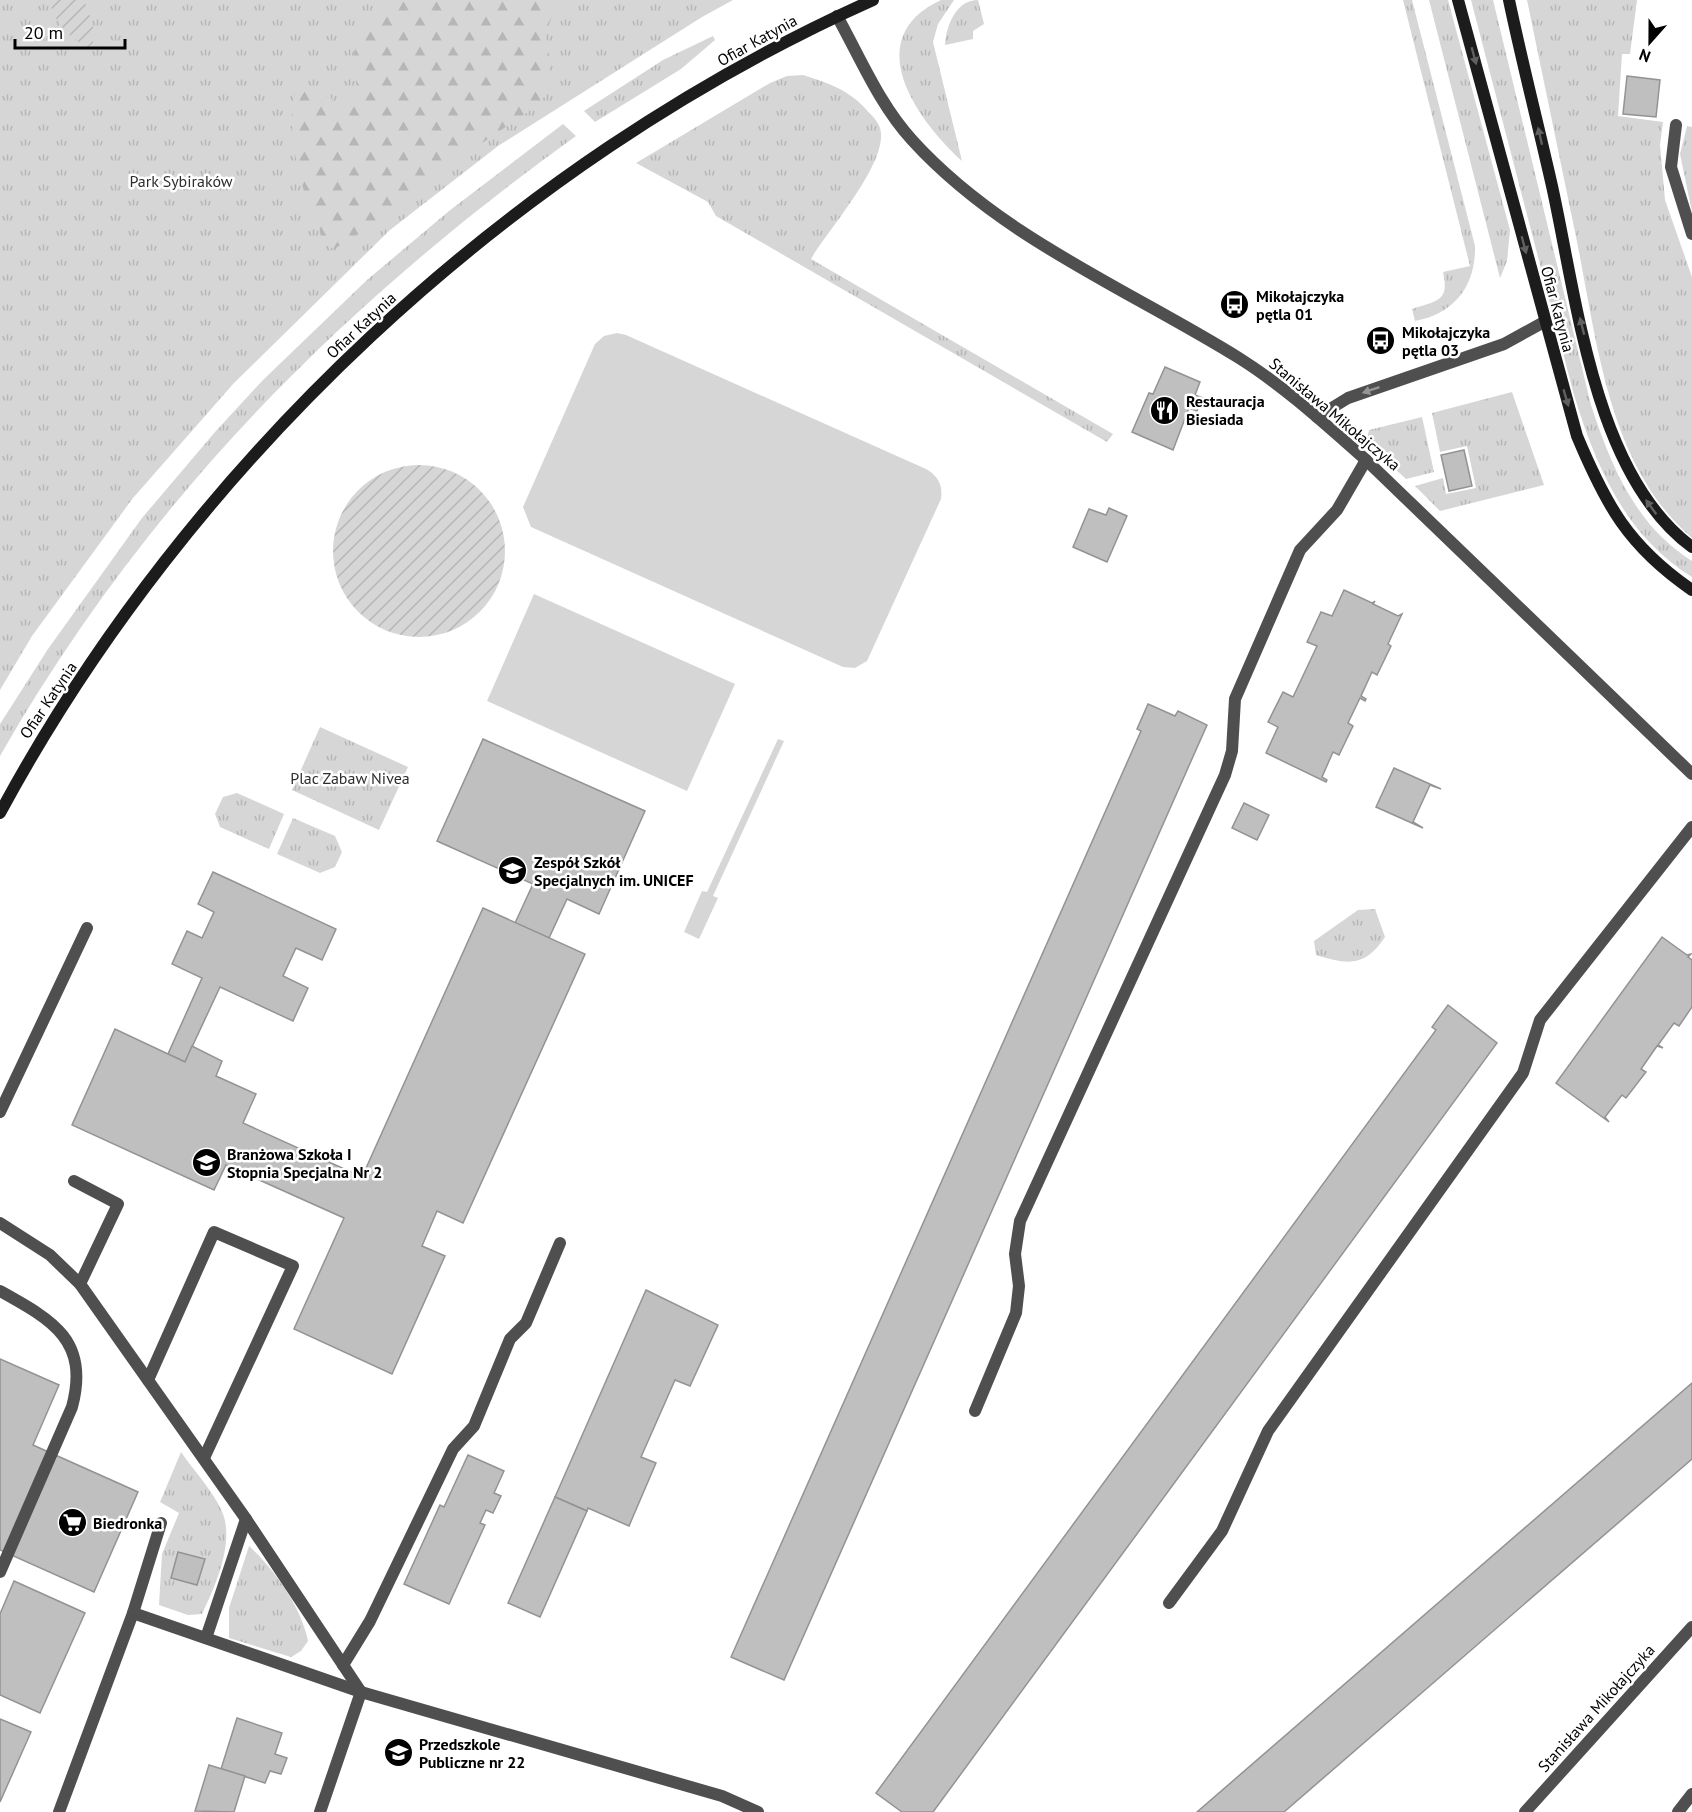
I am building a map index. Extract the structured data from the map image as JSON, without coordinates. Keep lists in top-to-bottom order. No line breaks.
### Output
{"streets":{"street":["Ofiar Katynia","Stanisława Mikołajczyka"]},"crossings":[["Ofiar Katynia","Stanisława Mikołajczyka"]],"parks":["Park Sybiraków","Plac Zabaw Nivea"],"places":{"bus stop":["Mikołajczyka pętla 01","Mikołajczyka pętla 03"],"restaurant":["Restauracja Biesiada"],"school or university":["Zespół Szkół Specjalnych im. UNICEF","Branżowa Szkoła I Stopnia Specjalna Nr 2","Przedszkole Publiczne nr 22"],"supermarket":["Biedronka"]},"scale_bar":"20 m","north":"bottom"}
